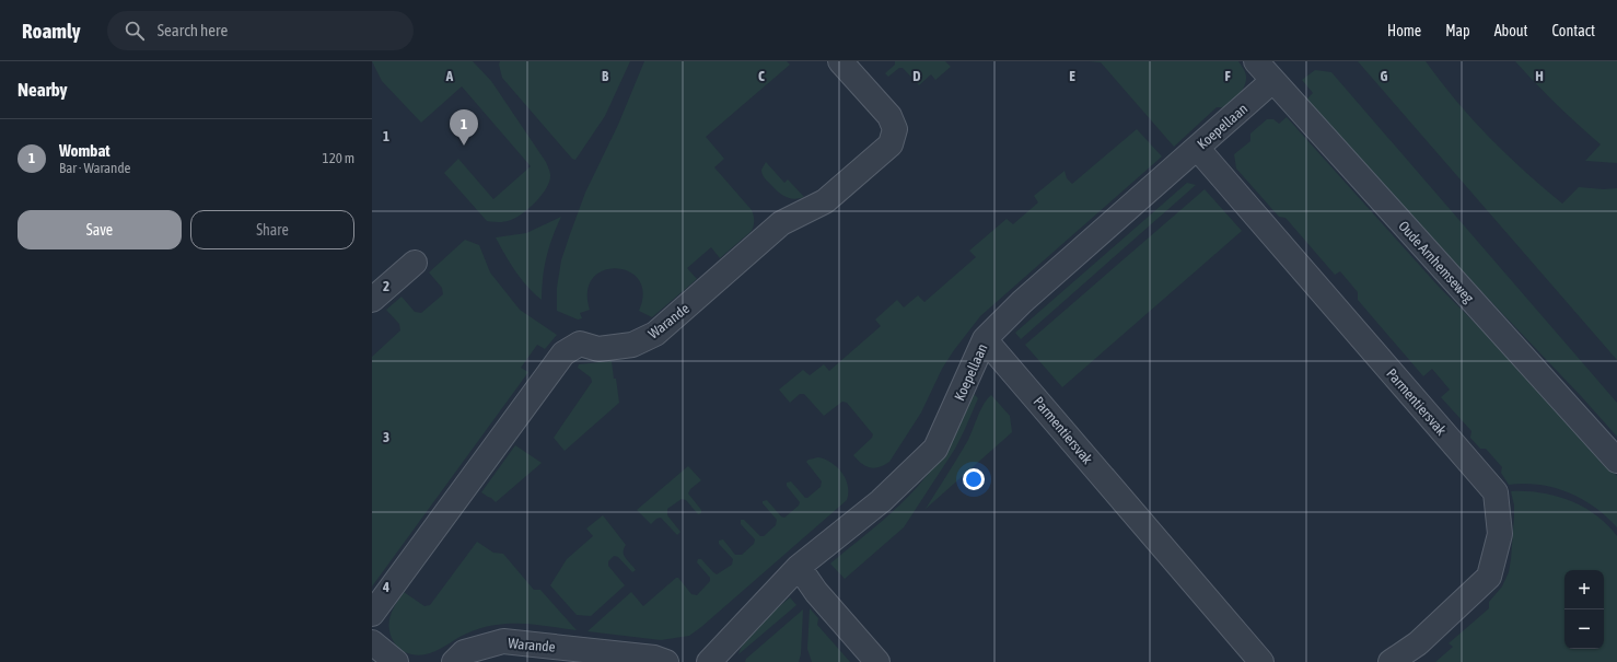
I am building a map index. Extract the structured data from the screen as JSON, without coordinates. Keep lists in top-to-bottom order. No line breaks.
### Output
{"streets":{"street":["Koepellaan","Oude Arnhemseweg","Warande","Parmentiersvak"]},"crossings":[["Koepellaan","Oude Arnhemseweg"],["Koepellaan","Parmentiersvak"]],"page":{"header":"Roamly","search":"Search here","nav":["Home","Map","About","Contact"],"heading":"Nearby","pins":"1","list":[{"mark":"1","name":"Wombat","note":"Bar · Warande","value":"120 m"}],"buttons":["Save","Share"],"map_buttons":["+","−"]},"grid":{"columns":["A","B","C","D","E","F","G","H"],"rows":["1","2","3","4"]}}
